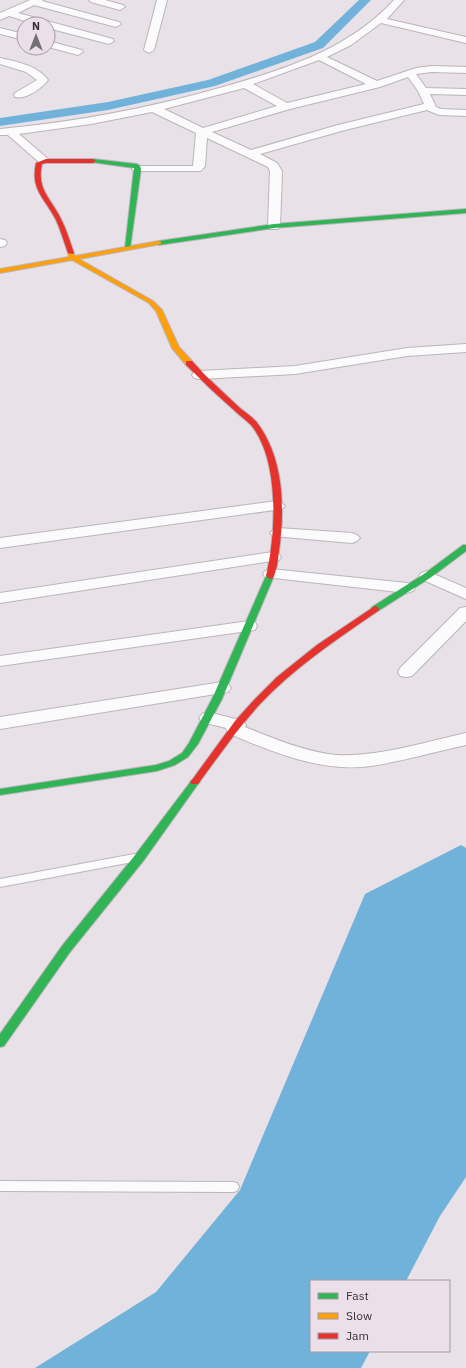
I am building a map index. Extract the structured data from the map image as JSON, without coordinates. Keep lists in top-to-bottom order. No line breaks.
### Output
{"legend":["Fast","Slow","Jam"],"north":"top"}
